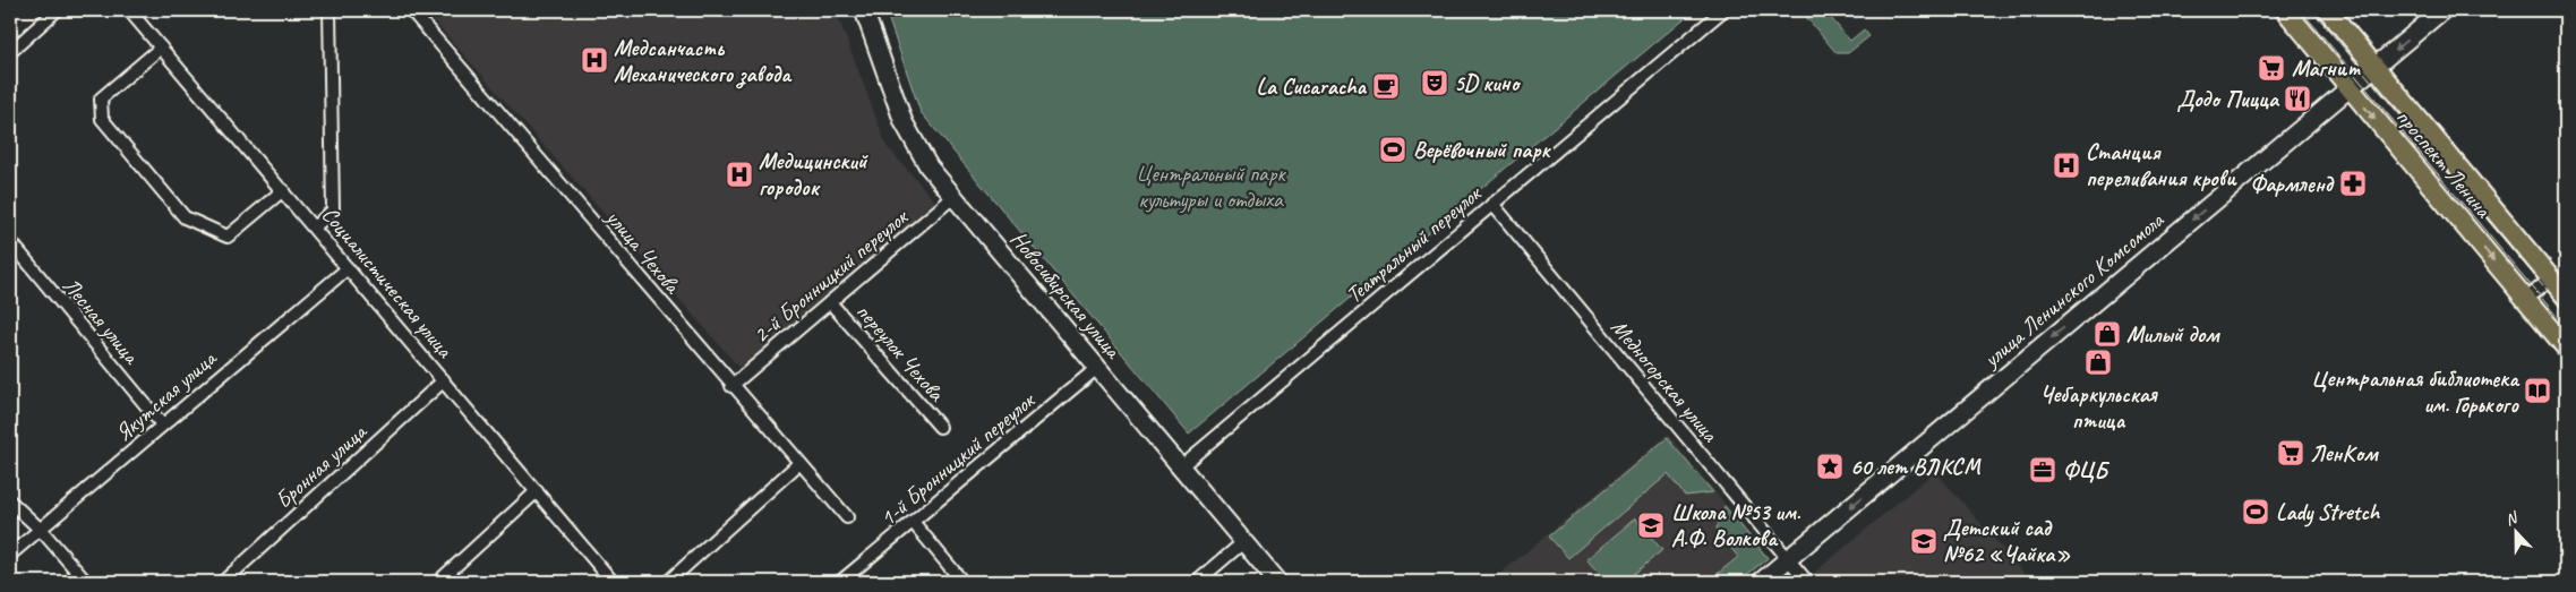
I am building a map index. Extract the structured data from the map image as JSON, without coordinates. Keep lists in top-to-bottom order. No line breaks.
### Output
{"streets":{"main road":["проспект Ленина"],"street":["Театральный переулок","улица Чехова","2-й Бронницкий переулок","Социалистическая улица","улица Ленинского Комсомола","Новосибирская улица","Лесная улица","переулок Чехова","Медногорская улица","Якутская улица","1-й Бронницкий переулок","Бронная улица"]},"crossings":[["проспект Ленина","улица Ленинского Комсомола"],["Театральный переулок","Новосибирская улица"],["Театральный переулок","Медногорская улица"],["улица Чехова","2-й Бронницкий переулок"],["2-й Бронницкий переулок","Новосибирская улица"],["2-й Бронницкий переулок","переулок Чехова"],["Социалистическая улица","Якутская улица"],["Социалистическая улица","Бронная улица"],["улица Ленинского Комсомола","Медногорская улица"],["Новосибирская улица","1-й Бронницкий переулок"],["Лесная улица","Якутская улица"]],"one_way":["улица Ленинского Комсомола"],"parks":["Центральный парк культуры и отдыха"],"places":{"hospital":["Медсанчасть Механического завода","Станция переливания крови","Медицинский городок"],"supermarket":["Магнит","ЛенКом"],"theatre":["5D кино"],"cafe":["La Cucaracha"],"restaurant":["Додо Пицца"],"sports":["Верёвочный парк","Lady Stretch"],"pharmacy":["Фармленд"],"shop":["Милый дом","Чебаркульская птица"],"library":["Центральная библиотека им. Горького"],"place":["60 лет ВЛКСМ"],"office":["ФЦБ"],"school or university":["Школа №53 им. А.Ф. Волкова","Детский сад №62 «Чайка»"]},"north":"top"}
